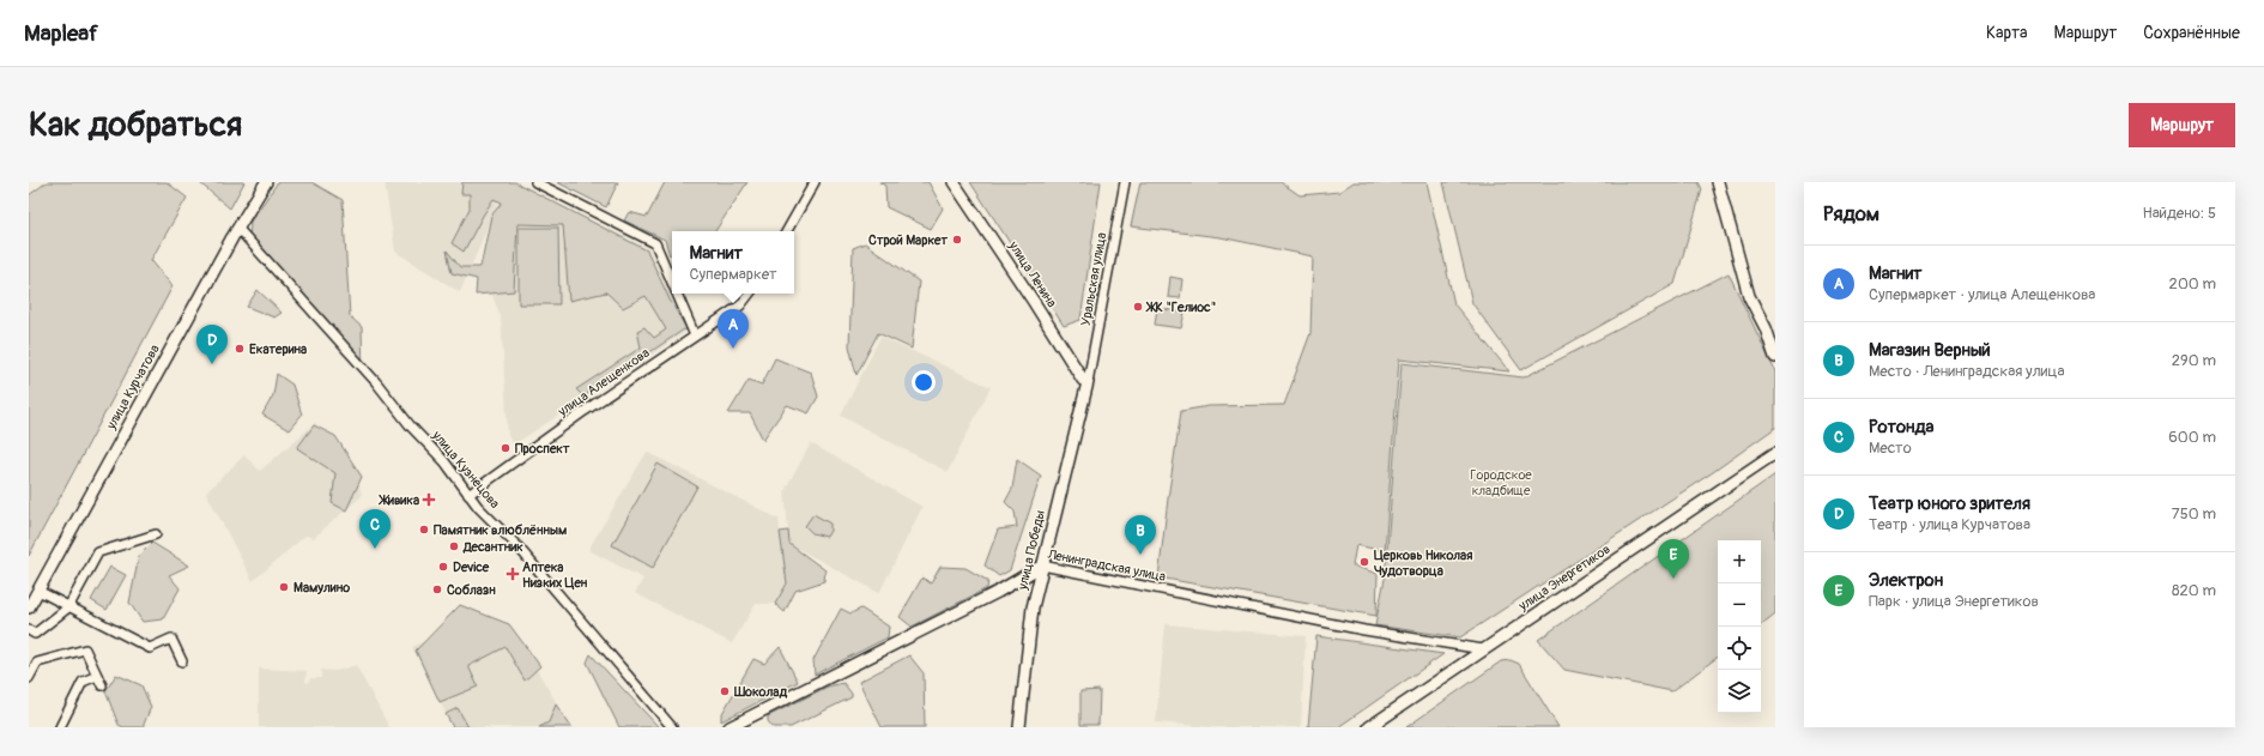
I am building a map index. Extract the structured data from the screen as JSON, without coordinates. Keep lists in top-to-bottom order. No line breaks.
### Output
{"streets":{"main road":["улица Ленина","улица Курчатова","улица Победы","Ленинградская улица","улица Энергетиков"],"street":["Уральская улица","улица Алещенкова","улица Кузнецова"]},"crossings":[["улица Ленина","Уральская улица"],["улица Ленина","улица Победы"],["Уральская улица","улица Победы"],["улица Алещенкова","улица Кузнецова"],["улица Курчатова","улица Кузнецова"],["улица Победы","Ленинградская улица"],["Ленинградская улица","улица Энергетиков"]],"parks":["Городское кладбище"],"places":{"other":["Строй Маркет","ЖК \"Гелиос\"","Екатерина","Проспект","Памятник влюблённым","Десантник","Церковь Николая Чудотворца","Device","Мамулино","Соблазн","Шоколад"],"health":["Живика","Аптека Низких Цен"]},"page":{"header":"Mapleaf","nav":["Карта","Маршрут","Сохранённые"],"buttons":"Маршрут","title":"Как добраться","heading":["Рядом","Найдено: 5"],"popup":["Магнит","Супермаркет"],"list":[{"mark":"A","name":"Магнит","note":"Супермаркет · улица Алещенкова","value":"200 m"},{"mark":"B","name":"Магазин Верный","note":"Место · Ленинградская улица","value":"290 m"},{"mark":"C","name":"Ротонда","note":"Место","value":"600 m"},{"mark":"D","name":"Театр юного зрителя","note":"Театр · улица Курчатова","value":"750 m"},{"mark":"E","name":"Электрон","note":"Парк · улица Энергетиков","value":"820 m"}],"pins":["A","D","C","B","E"],"map_buttons":["+","−"]}}
